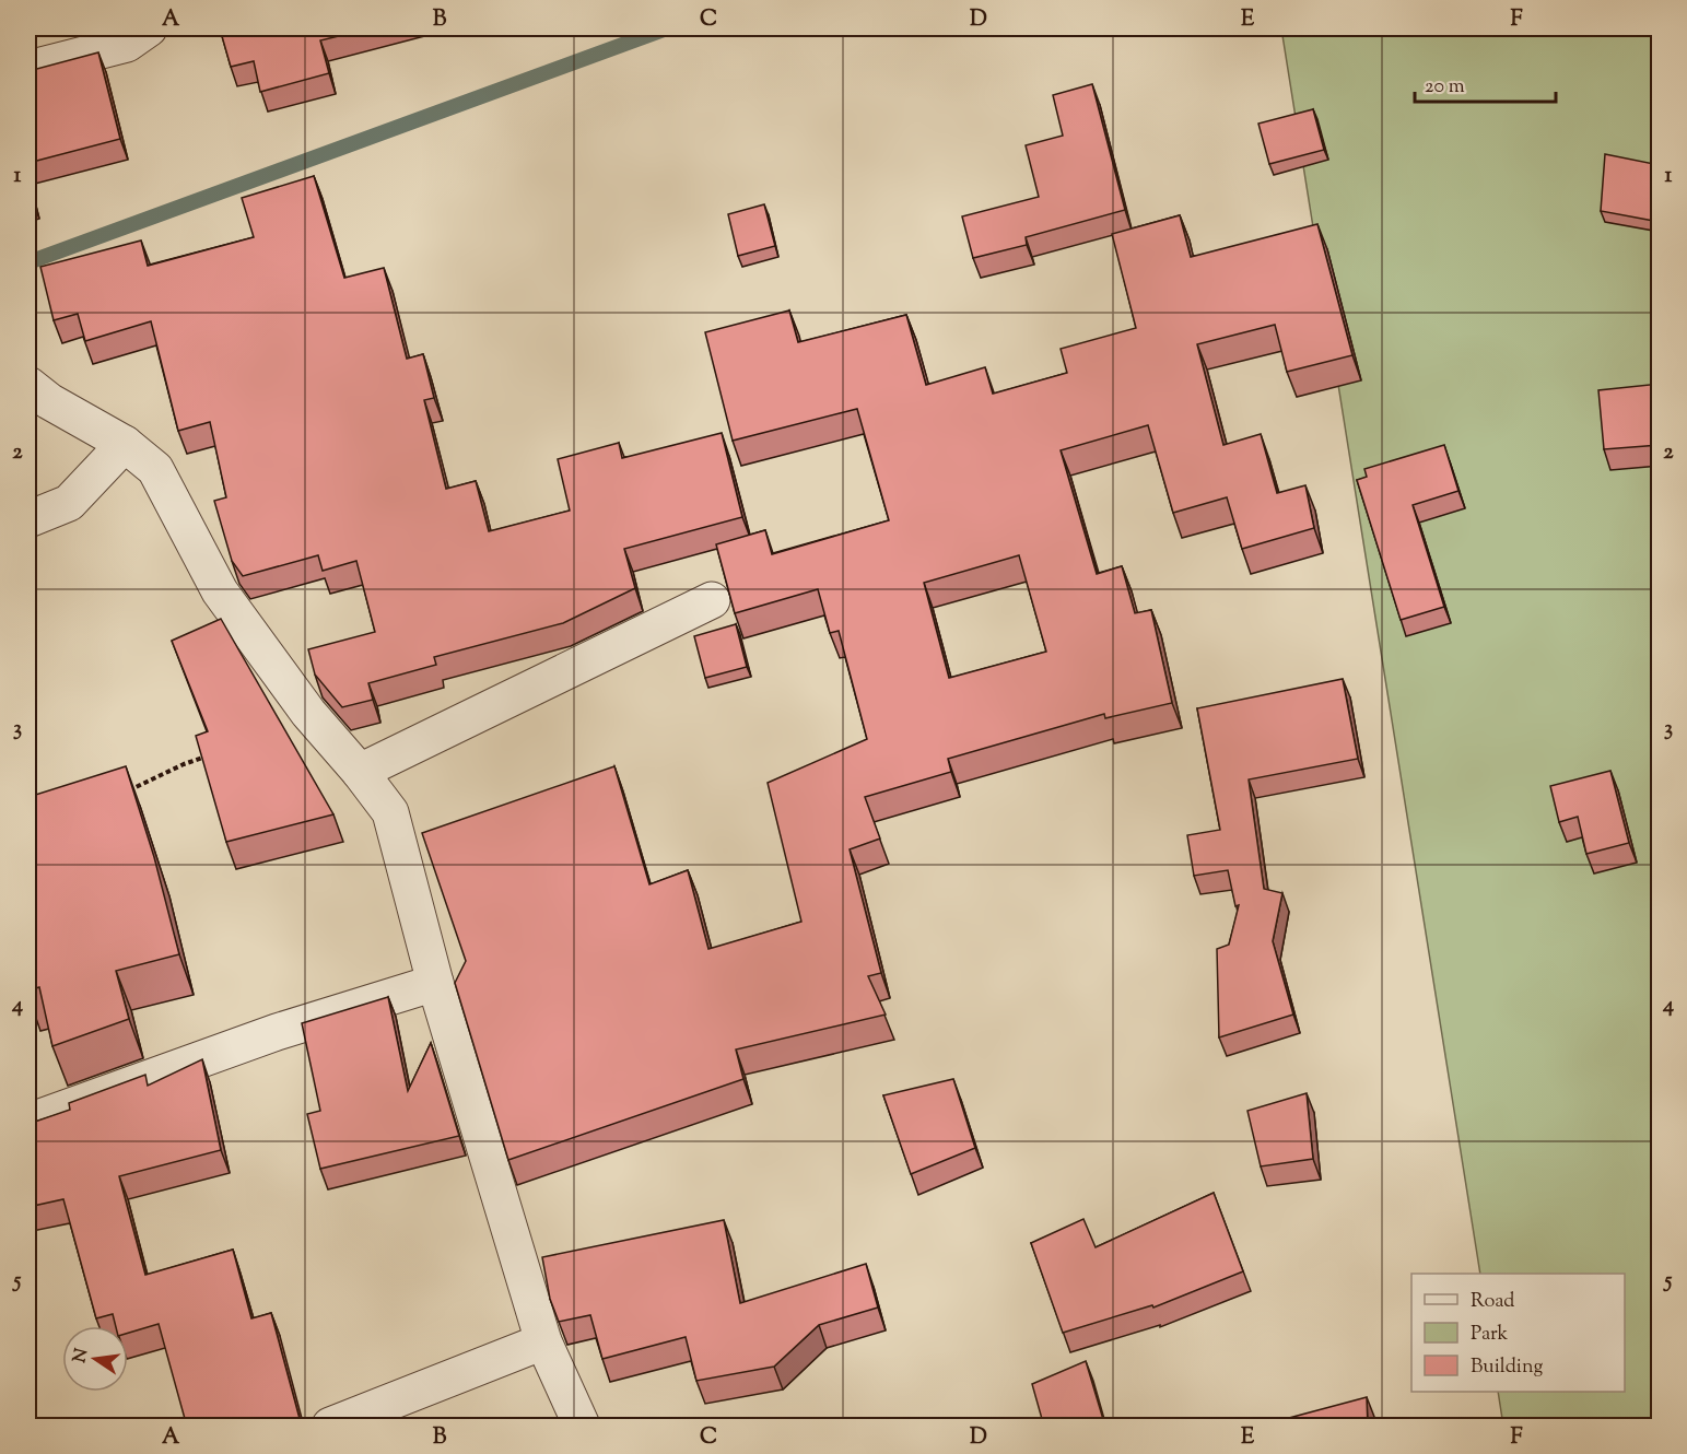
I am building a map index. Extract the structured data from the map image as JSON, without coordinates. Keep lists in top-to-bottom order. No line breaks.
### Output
{"legend":["Road","Park","Building"],"scale_bar":"20 m","north":"left","grid":{"columns":["A","B","C","D","E","F"],"rows":["1","2","3","4","5"]}}
